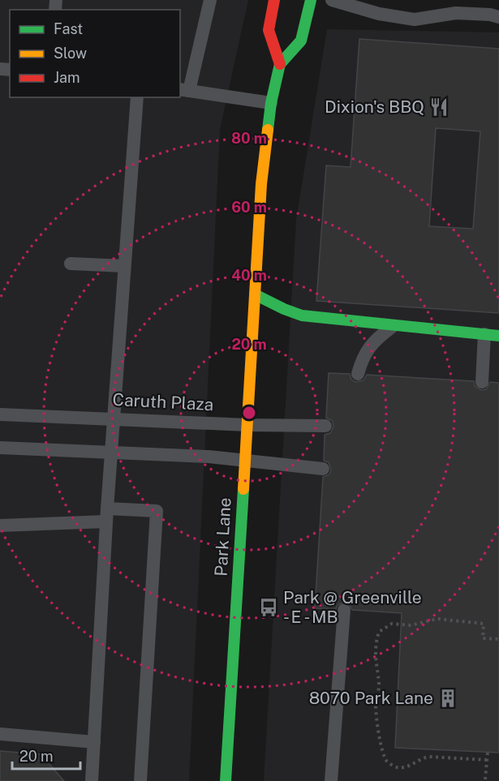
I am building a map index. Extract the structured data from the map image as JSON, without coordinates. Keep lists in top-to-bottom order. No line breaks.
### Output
{"streets":{"main road":["Park Lane"],"lane":["Caruth Plaza"]},"crossings":[["Caruth Plaza","Park Lane"]],"places":{"restaurant":["Dixion's BBQ"],"bus stop":["Park @ Greenville - E - MB"],"building":["8070 Park Lane"]},"legend":["Fast","Slow","Jam"],"scale_bar":"20 m","rings":["80 m","60 m","40 m","20 m"]}
